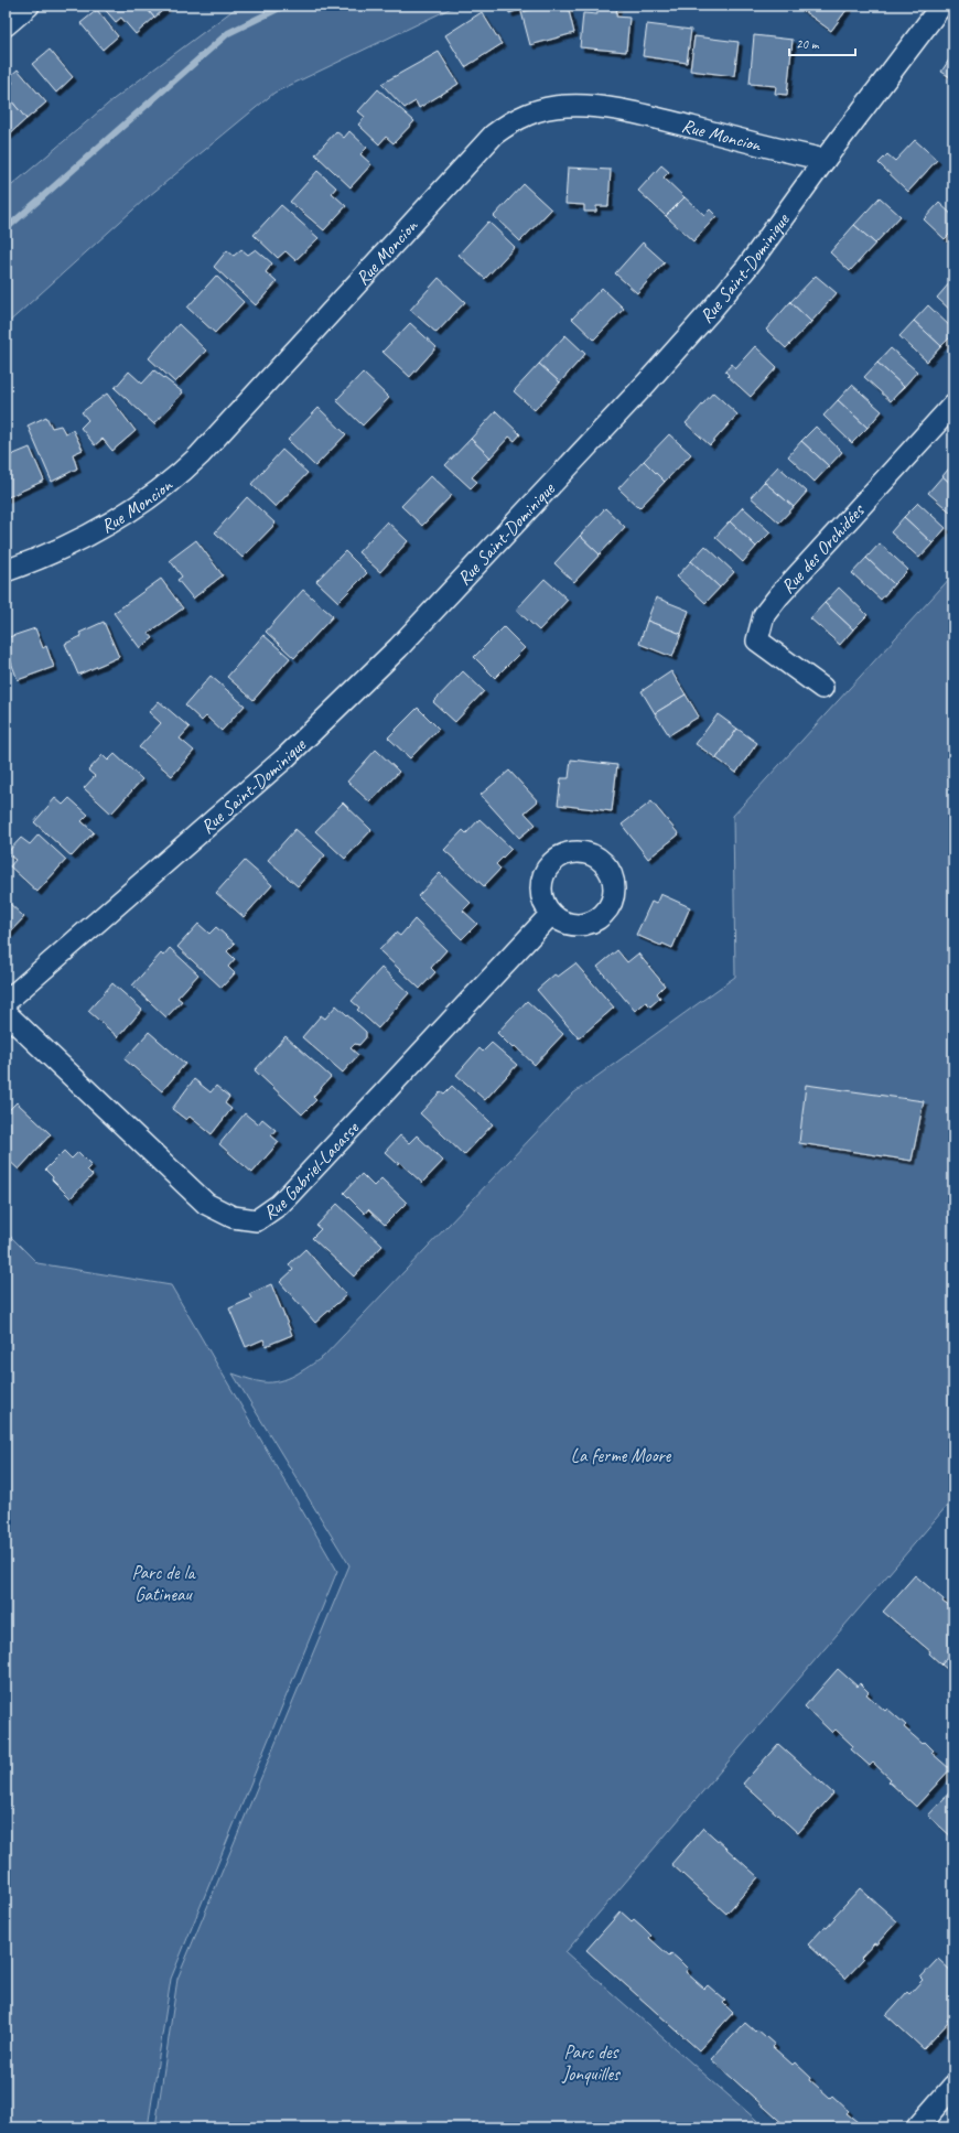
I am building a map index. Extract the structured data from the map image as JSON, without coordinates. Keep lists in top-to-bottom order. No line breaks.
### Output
{"streets":{"street":["Rue Moncion","Rue Saint-Dominique","Rue des Orchidées","Rue Gabriel-Lacasse"]},"crossings":[["Rue Moncion","Rue Saint-Dominique"]],"parks":["La ferme Moore","Parc de la Gatineau","Parc des Jonquilles"],"scale_bar":"20 m"}
